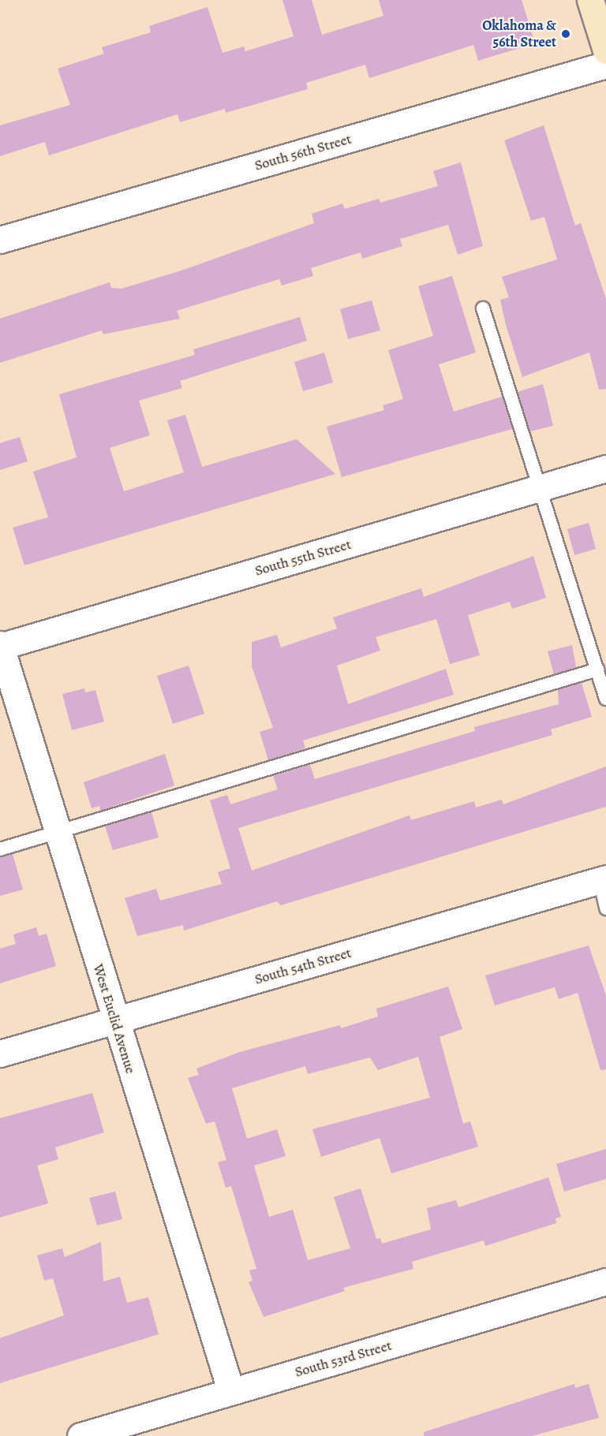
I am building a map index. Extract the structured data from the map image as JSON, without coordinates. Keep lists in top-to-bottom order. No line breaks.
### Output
{"streets":{"street":["South 56th Street","South 55th Street","South 54th Street","West Euclid Avenue","South 53rd Street"]},"crossings":[["South 55th Street","West Euclid Avenue"],["South 54th Street","West Euclid Avenue"],["West Euclid Avenue","South 53rd Street"]],"places":["Oklahoma & 56th Street"]}
